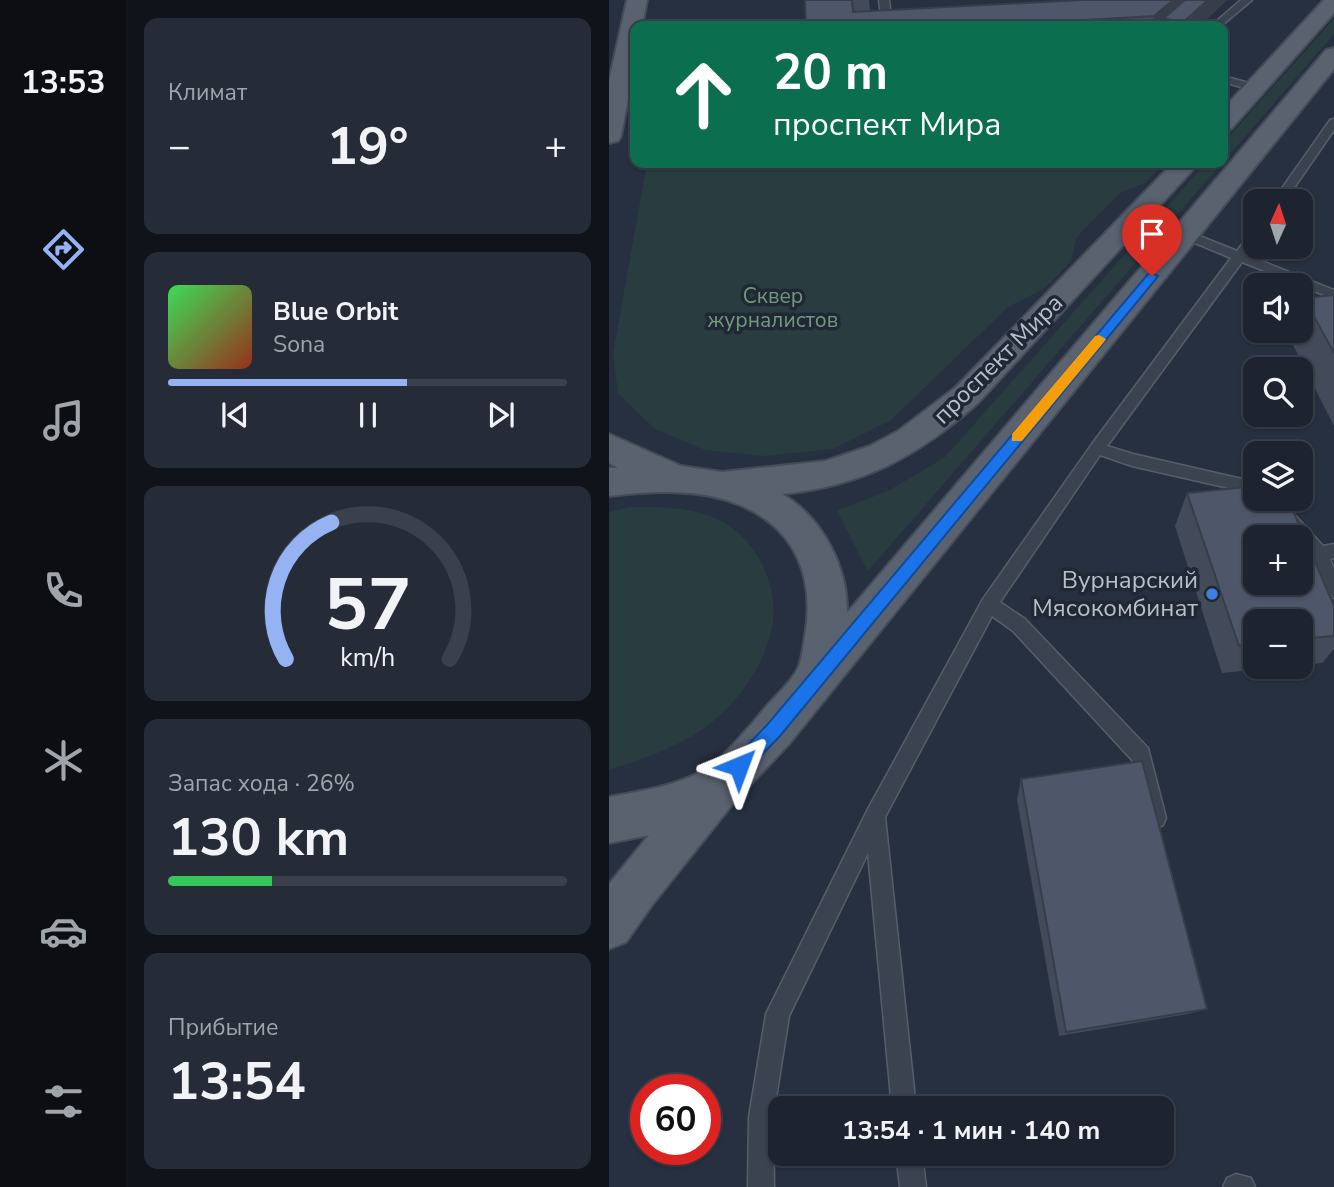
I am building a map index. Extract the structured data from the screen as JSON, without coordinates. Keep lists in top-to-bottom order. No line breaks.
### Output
{"streets":{"main road":["проспект Мира"]},"parks":["Сквер журналистов"],"places":["Вурнарский Мясокомбинат"],"north":"top","page":{"tabs":"13:53","tile":["Климат",["Запас хода · 26%","130 km"],["Прибытие","13:54"]],"turn":["20 m","проспект Мира"],"heat":["−","19°","+"],"map_buttons":["+","−"],"song":["Blue Orbit","Sona"],"limit":"60","trip":"13:54 · 1 мин · 140 m","gauge":["57","km/h"]}}
